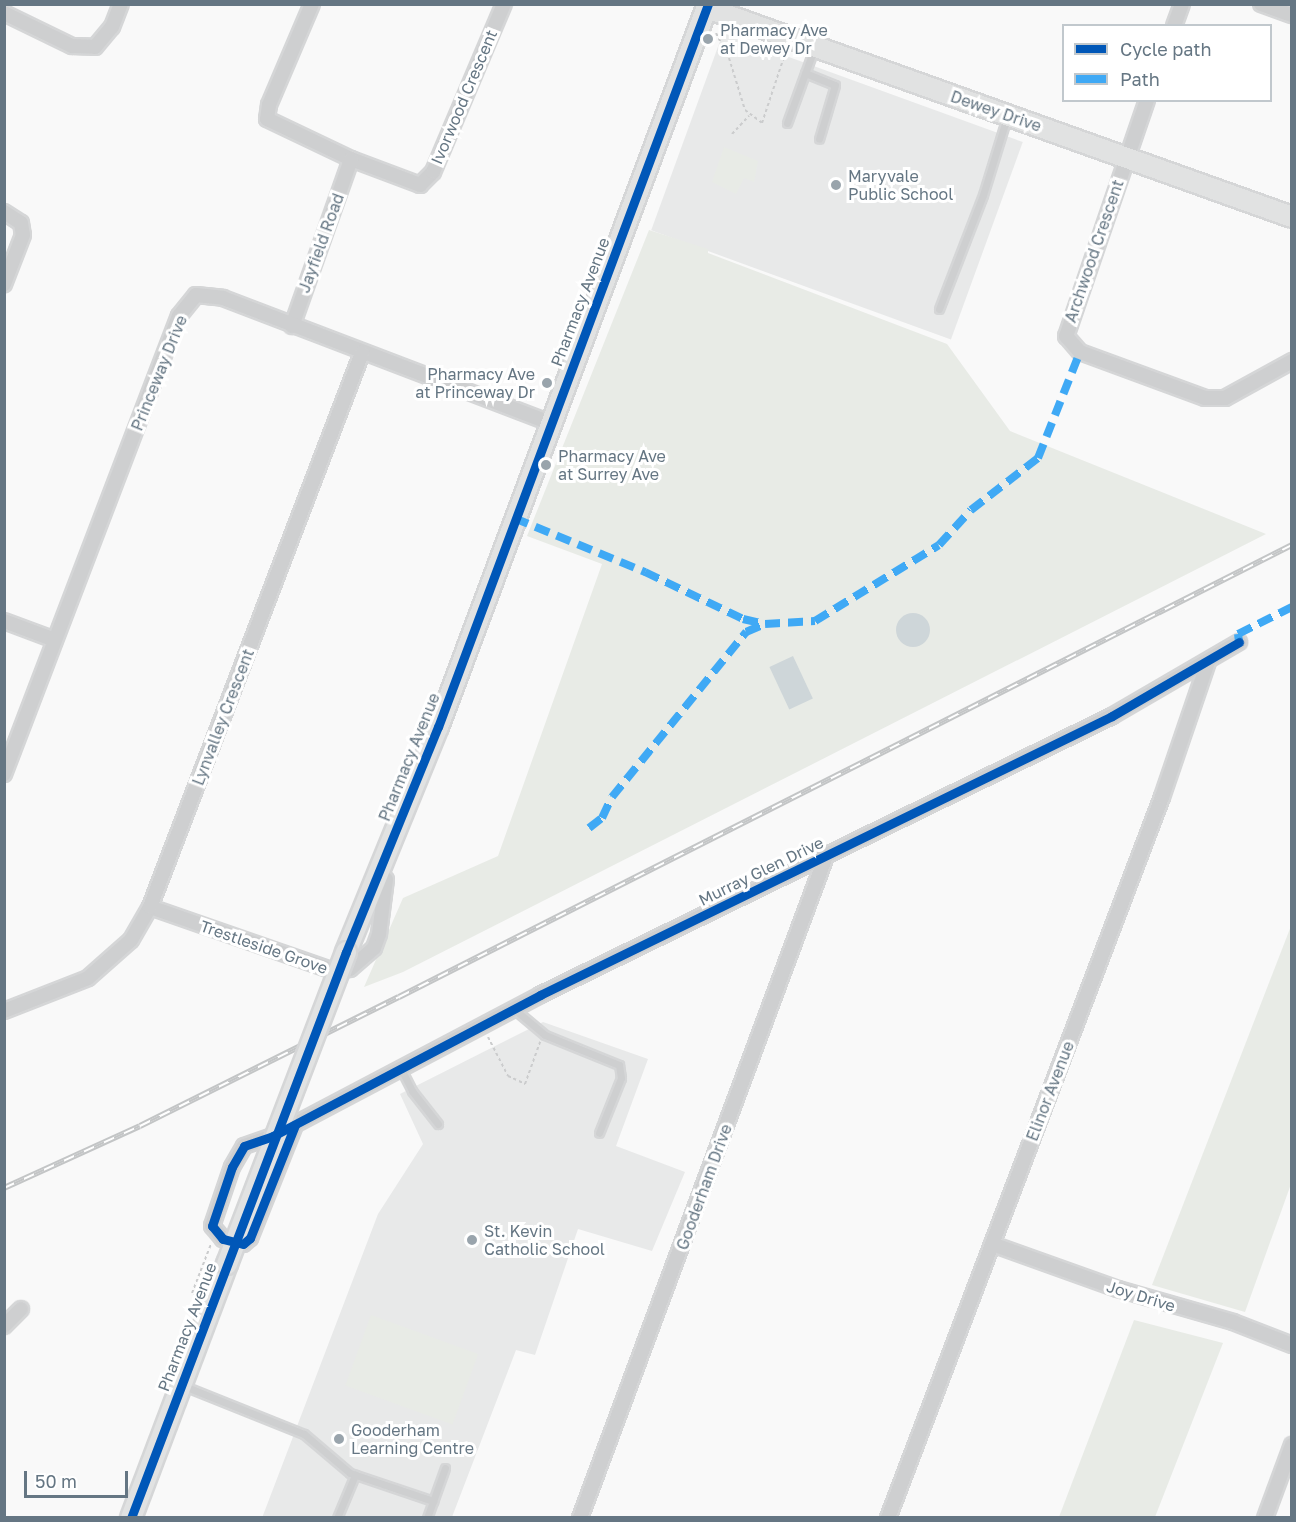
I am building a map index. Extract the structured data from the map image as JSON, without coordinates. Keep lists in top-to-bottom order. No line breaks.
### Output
{"streets":{"street":["Ivorwood Crescent","Dewey Drive","Jayfield Road","Archwood Crescent","Pharmacy Avenue","Princeway Drive","Lynvalley Crescent","Murray Glen Drive","Trestleside Grove","Elinor Avenue","Gooderham Drive","Joy Drive"]},"crossings":[["Ivorwood Crescent","Jayfield Road"],["Dewey Drive","Archwood Crescent"],["Dewey Drive","Pharmacy Avenue"],["Jayfield Road","Princeway Drive"],["Pharmacy Avenue","Princeway Drive"],["Princeway Drive","Lynvalley Crescent"],["Lynvalley Crescent","Trestleside Grove"],["Murray Glen Drive","Elinor Avenue"],["Murray Glen Drive","Gooderham Drive"],["Elinor Avenue","Joy Drive"]],"places":["Pharmacy Ave at Dewey Dr","Maryvale Public School","Pharmacy Ave at Princeway Dr","Pharmacy Ave at Surrey Ave","St. Kevin Catholic School","Gooderham Learning Centre"],"legend":["Cycle path","Path"],"scale_bar":"50 m"}
